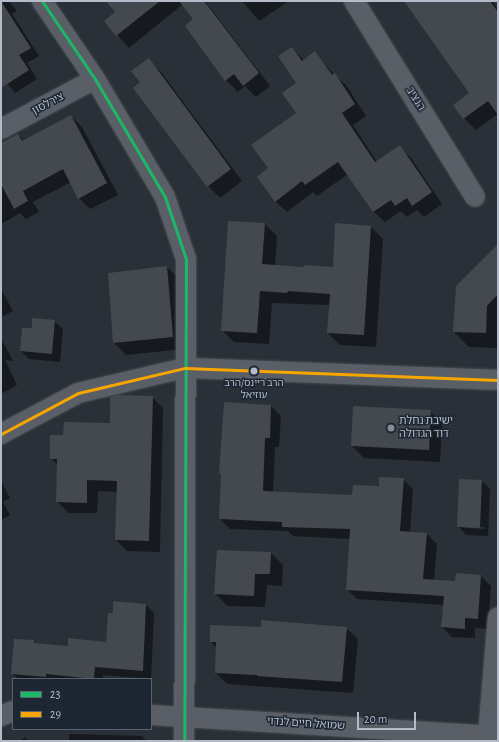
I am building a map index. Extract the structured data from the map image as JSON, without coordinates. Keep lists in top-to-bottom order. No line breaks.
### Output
{"streets":{"street":["הנציב","צירלסון","שמואל חיים לנדוי"]},"places":["הרב ריינס/הרב עוזיאל","ישיבת נחלת דוד הגדולה"],"lines":["transit line 23","transit line 29"],"legend":["23","29"],"scale_bar":"20 m"}
